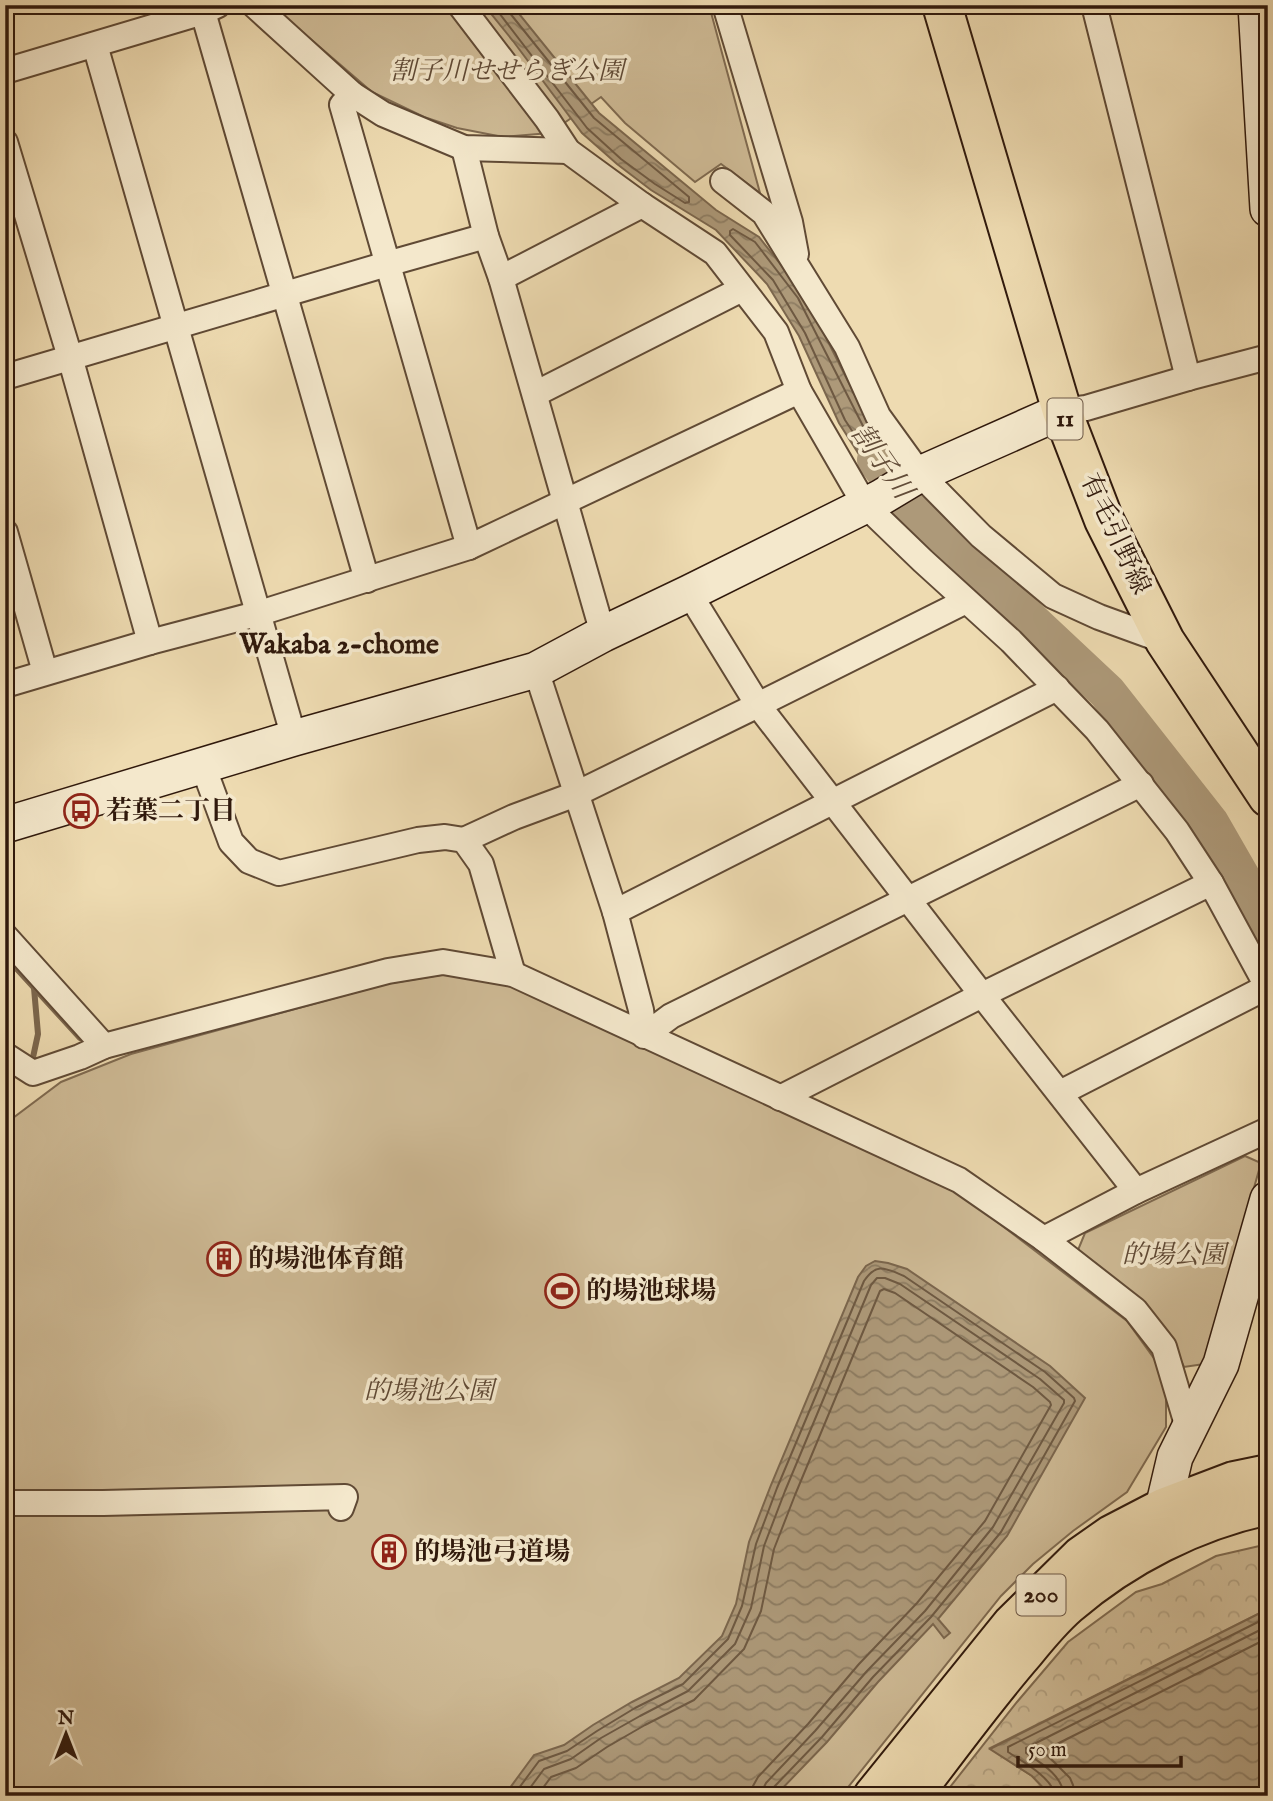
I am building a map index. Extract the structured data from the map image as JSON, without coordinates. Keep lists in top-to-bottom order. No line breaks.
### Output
{"streets":{"main road":["11","有毛引野線","200"]},"districts":["Wakaba 2-chome"],"water":["割子川"],"parks":["割子川せせらぎ公園","的場公園","的場池公園"],"places":{"bus stop":["若葉二丁目"],"building":["的場池体育館","的場池弓道場"],"sports":["的場池球場"]},"scale_bar":"50 m","north":"top"}
